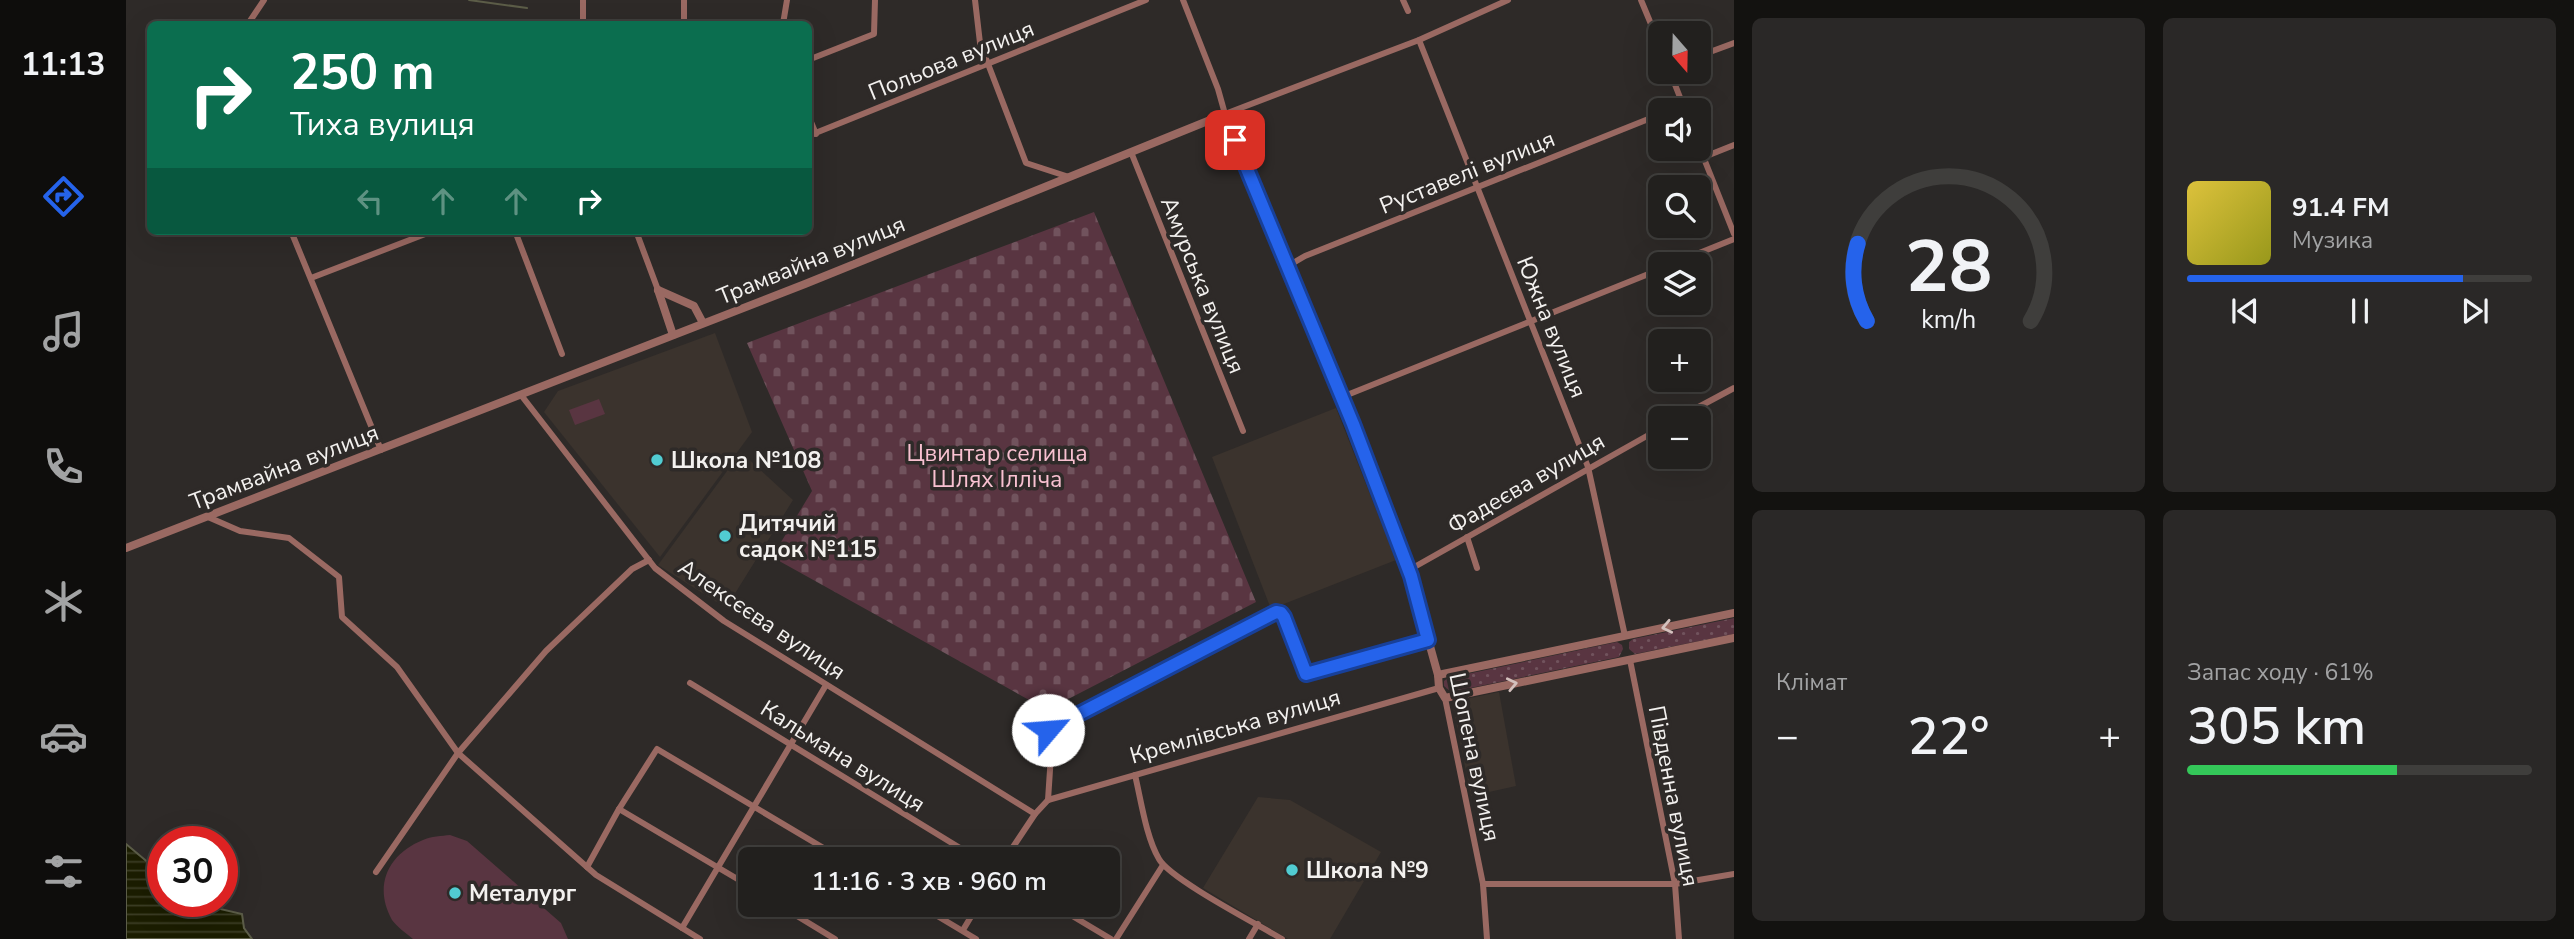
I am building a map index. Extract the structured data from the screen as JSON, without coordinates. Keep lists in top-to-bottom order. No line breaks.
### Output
{"streets":{"street":["Польова вулиця","Руставелі вулиця","Трамвайна вулиця","Амурська вулиця","Южна вулиця","Фадеєва вулиця","Алексєєва вулиця","Кремлівська вулиця","Кальмана вулиця","Шопена вулиця","Південна вулиця"]},"crossings":[["Руставелі вулиця","Южна вулиця"],["Руставелі вулиця","Шопена вулиця"],["Трамвайна вулиця","Амурська вулиця"],["Трамвайна вулиця","Южна вулиця"],["Трамвайна вулиця","Алексєєва вулиця"],["Трамвайна вулиця","Шопена вулиця"],["Южна вулиця","Фадеєва вулиця"],["Фадеєва вулиця","Шопена вулиця"],["Кремлівська вулиця","Шопена вулиця"]],"parks":["Цвинтар селища Шлях Ілліча"],"places":["Школа №108","Дитячий садок №115","Школа №9","Металург"],"north":"bottom","page":{"tabs":"11:13","map_buttons":["+","−"],"turn":["250 m","Тиха вулиця"],"song":["91.4 FM","Музика"],"tile":["Клімат",["Запас ходу · 61%","305 km"]],"heat":["−","22°","+"],"limit":"30","trip":"11:16 · 3 хв · 960 m","gauge":["28","km/h"]}}
